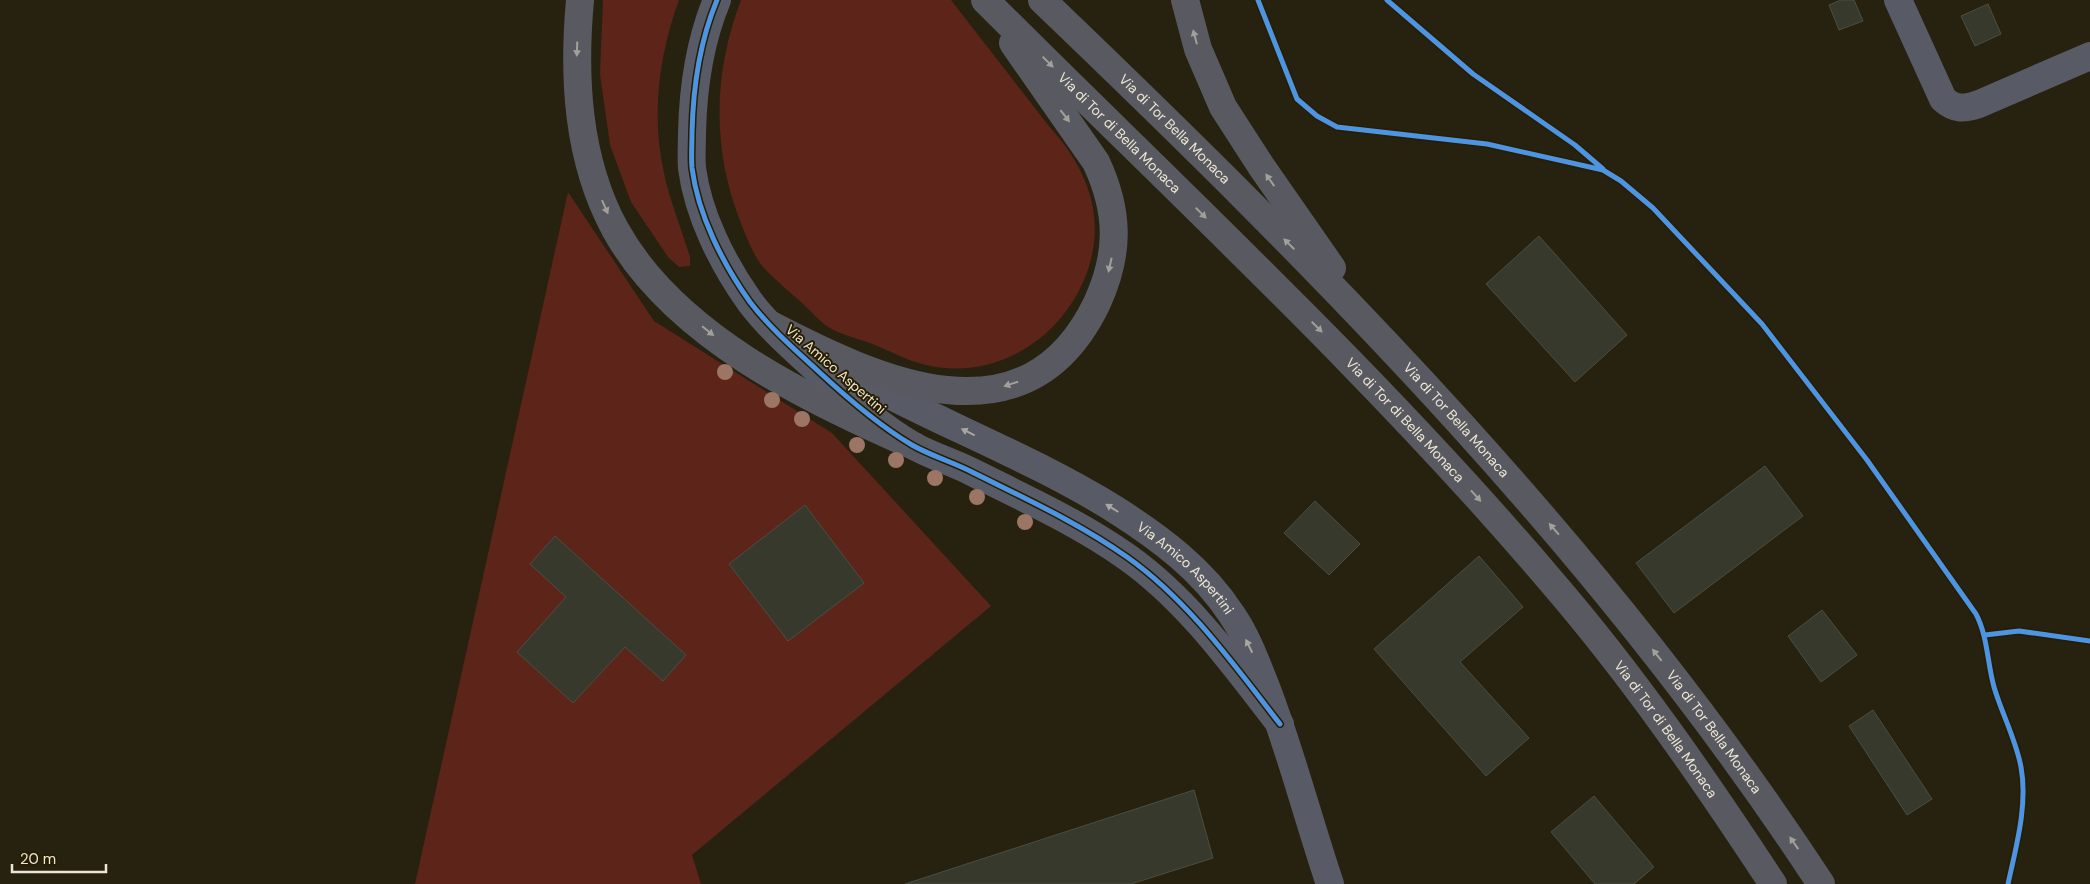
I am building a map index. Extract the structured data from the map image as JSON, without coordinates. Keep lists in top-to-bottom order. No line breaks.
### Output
{"streets":{"main road":["Via di Tor Bella Monaca","Via di Tor di Bella Monaca"],"street":["Via Amico Aspertini"]},"scale_bar":"20 m"}
